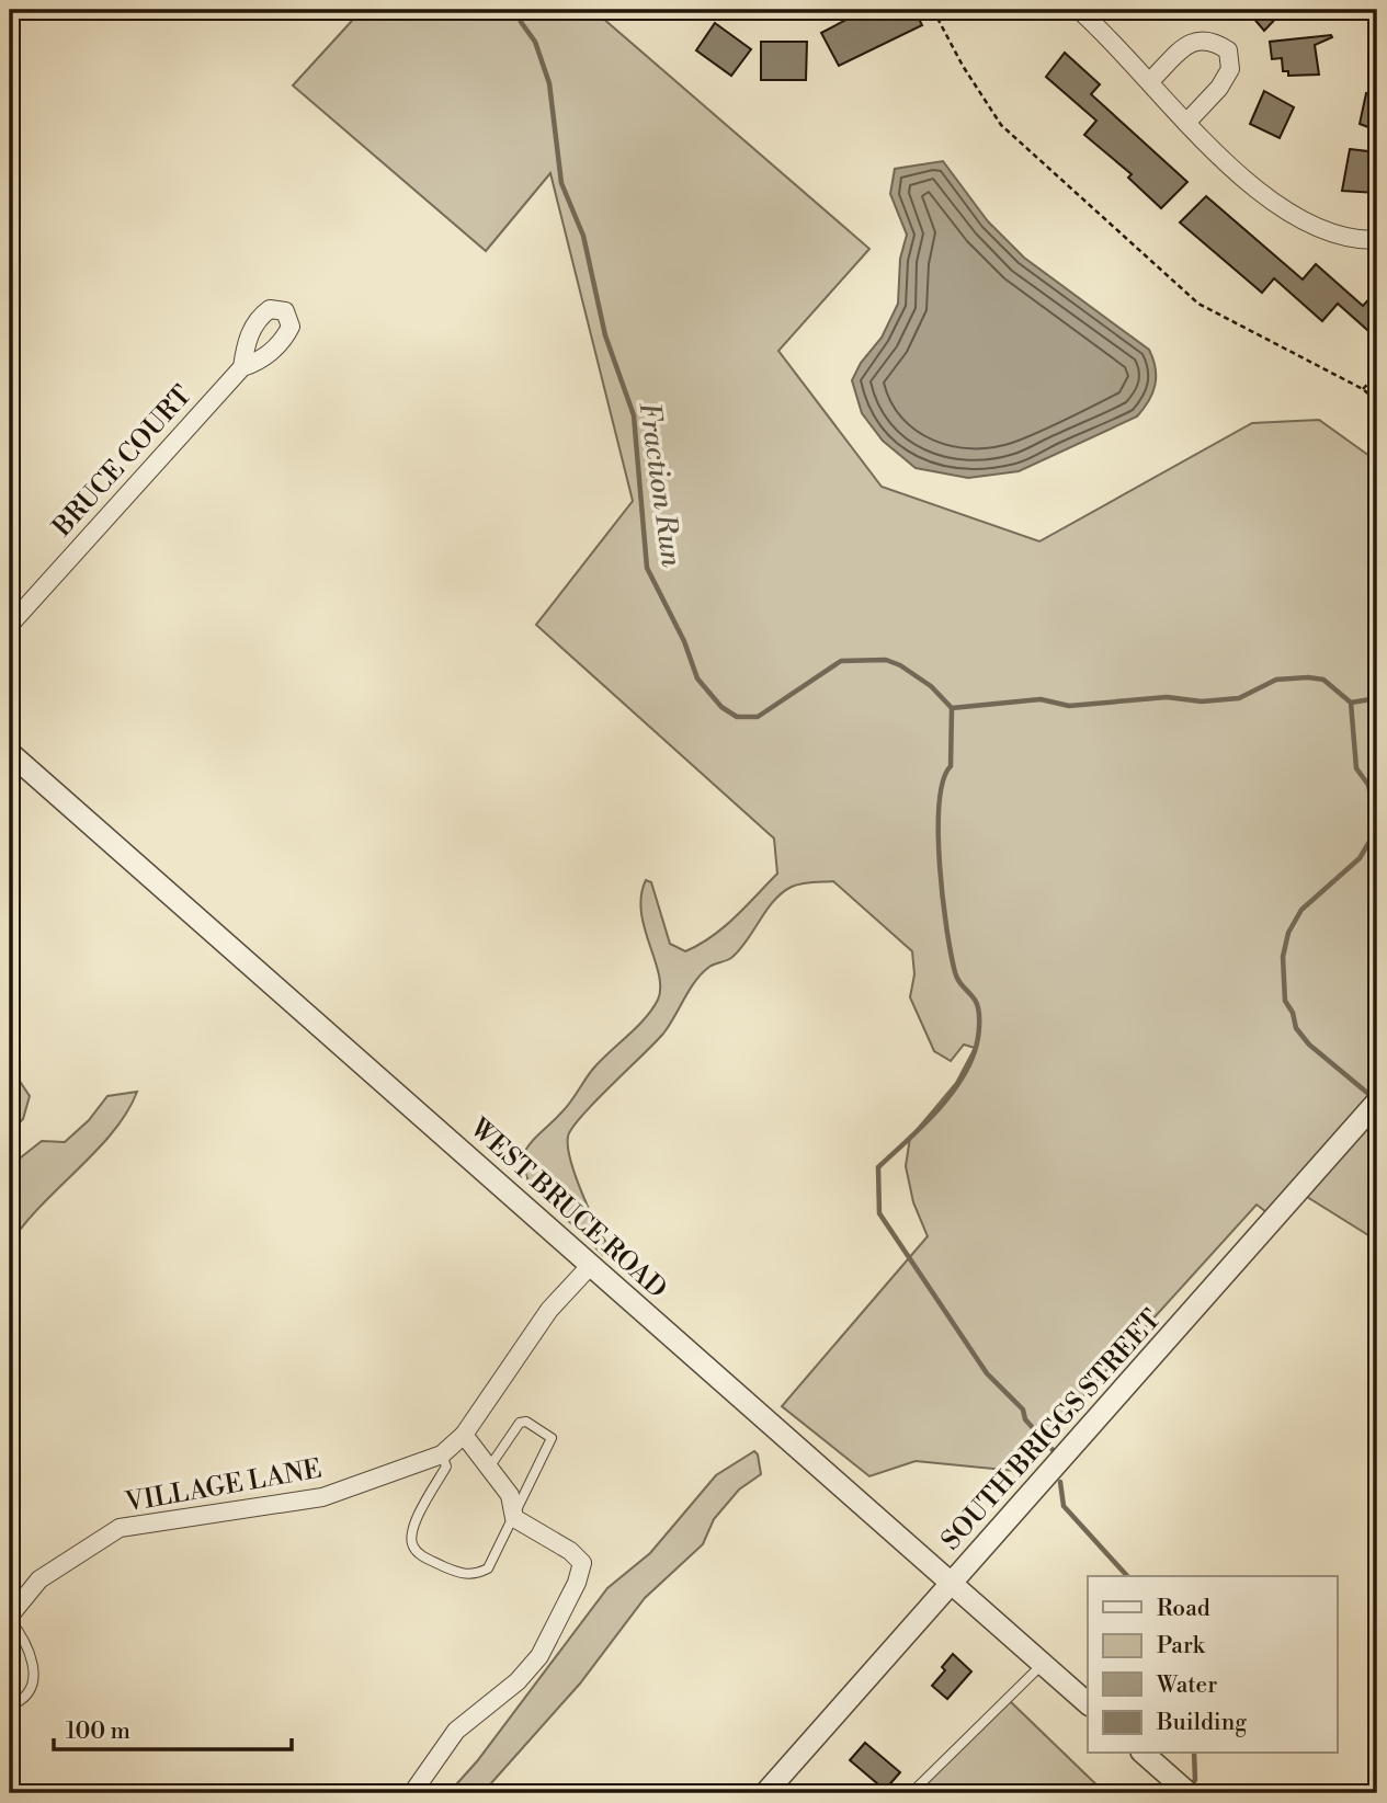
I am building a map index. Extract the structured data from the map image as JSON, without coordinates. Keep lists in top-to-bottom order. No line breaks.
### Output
{"streets":{"street":["BRUCE COURT","WEST BRUCE ROAD","SOUTH BRIGGS STREET","VILLAGE LANE"]},"crossings":[["WEST BRUCE ROAD","SOUTH BRIGGS STREET"],["WEST BRUCE ROAD","VILLAGE LANE"]],"water":["Fraction Run"],"legend":["Road","Park","Water","Building"],"scale_bar":"100 m"}
